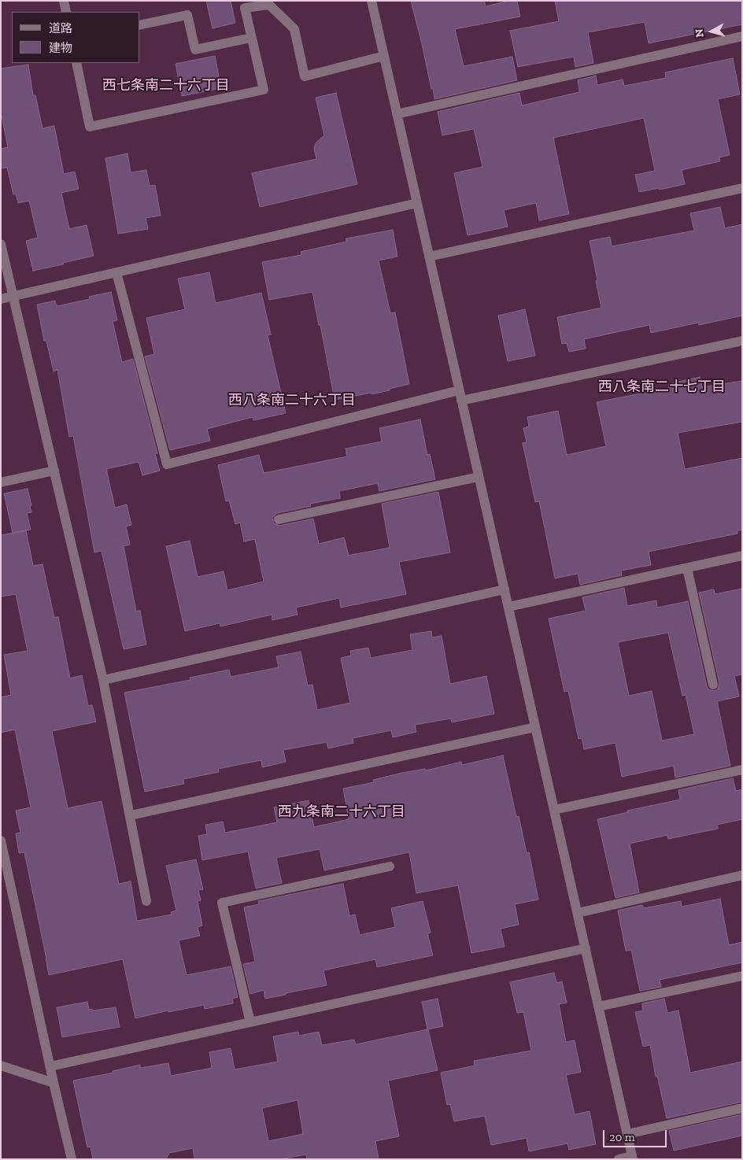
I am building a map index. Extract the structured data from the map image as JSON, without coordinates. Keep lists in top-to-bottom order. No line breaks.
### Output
{"districts":["西七条南二十六丁目","西八条南二十七丁目","西八条南二十六丁目","西九条南二十六丁目"],"legend":["道路","建物"],"scale_bar":"20 m","north":"left"}
